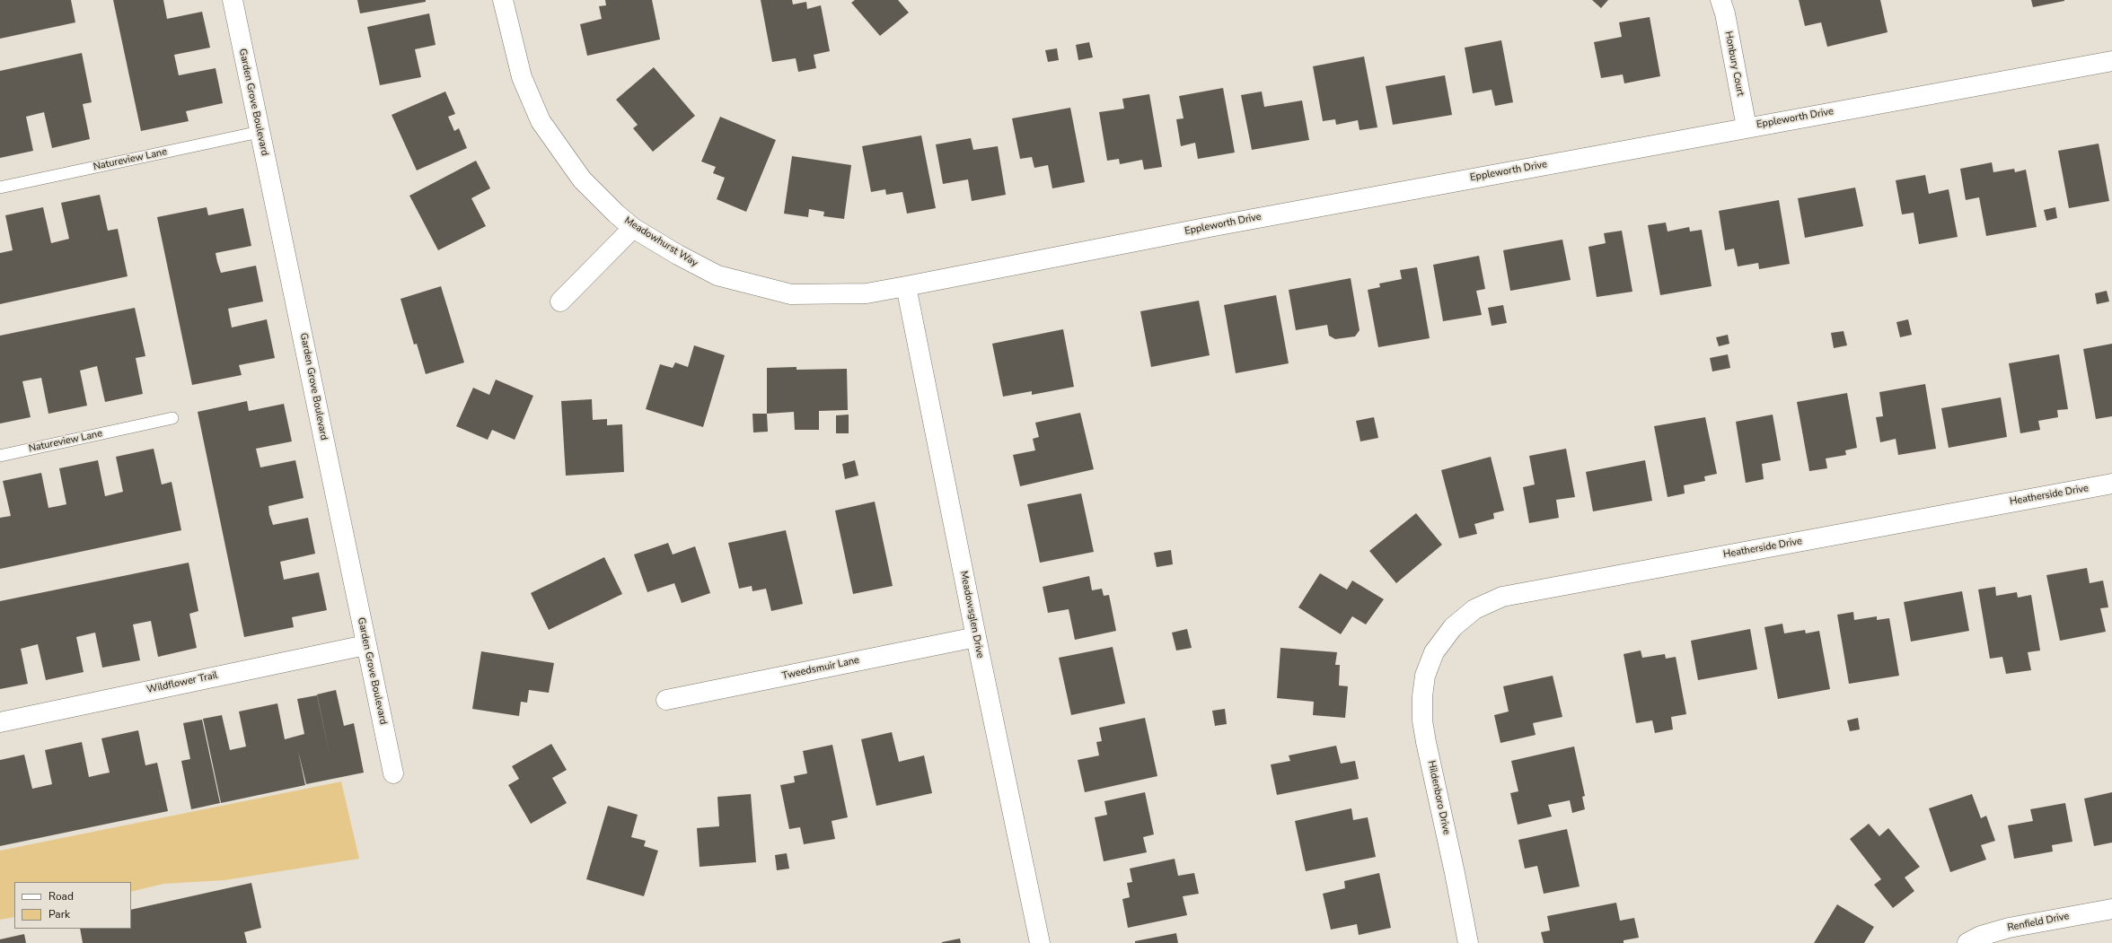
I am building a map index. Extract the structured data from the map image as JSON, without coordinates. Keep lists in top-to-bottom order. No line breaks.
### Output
{"streets":{"street":["Honbury Court","Garden Grove Boulevard","Eppleworth Drive","Meadowhurst Way","Heatherside Drive","Meadowsglen Drive","Tweedsmuir Lane","Wildflower Trail","Hildenboro Drive","Renfield Drive"],"lane":["Natureview Lane"]},"crossings":[["Honbury Court","Eppleworth Drive"],["Garden Grove Boulevard","Natureview Lane"],["Garden Grove Boulevard","Wildflower Trail"],["Eppleworth Drive","Meadowhurst Way"],["Eppleworth Drive","Meadowsglen Drive"],["Meadowhurst Way","Meadowsglen Drive"],["Heatherside Drive","Hildenboro Drive"],["Meadowsglen Drive","Tweedsmuir Lane"]],"legend":["Road","Park"]}
